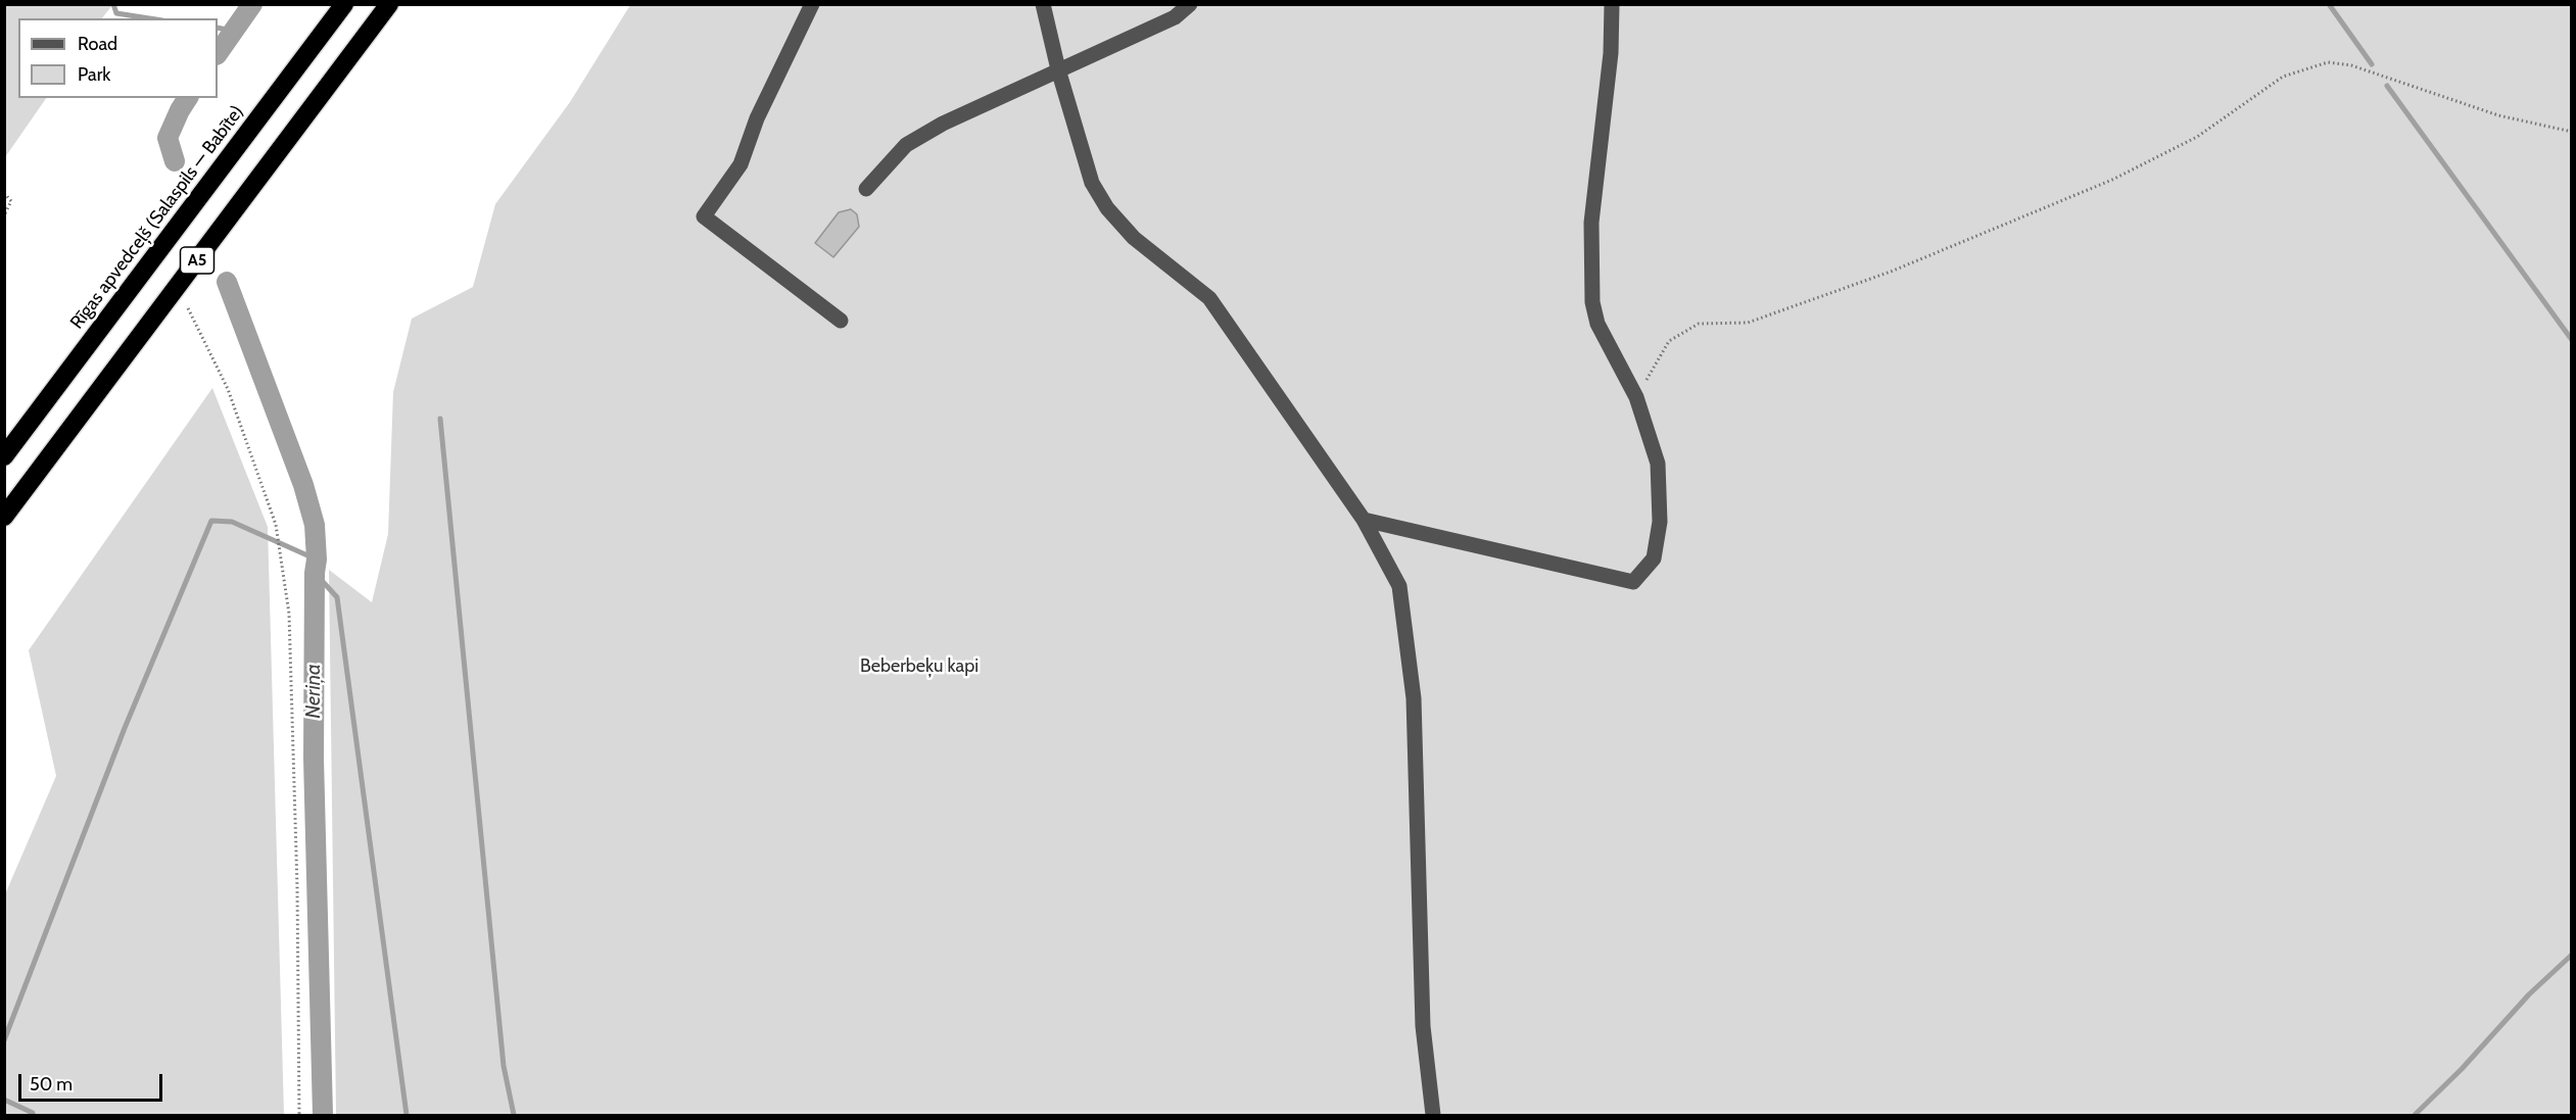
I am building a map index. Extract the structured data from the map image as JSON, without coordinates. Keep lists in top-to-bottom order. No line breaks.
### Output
{"streets":{"highway":["Rīgas apvedceļš (Salaspils — Babīte)","A5"]},"water":["Neriņa"],"parks":["Beberbeķu kapi"],"legend":["Road","Park"],"scale_bar":"50 m"}
